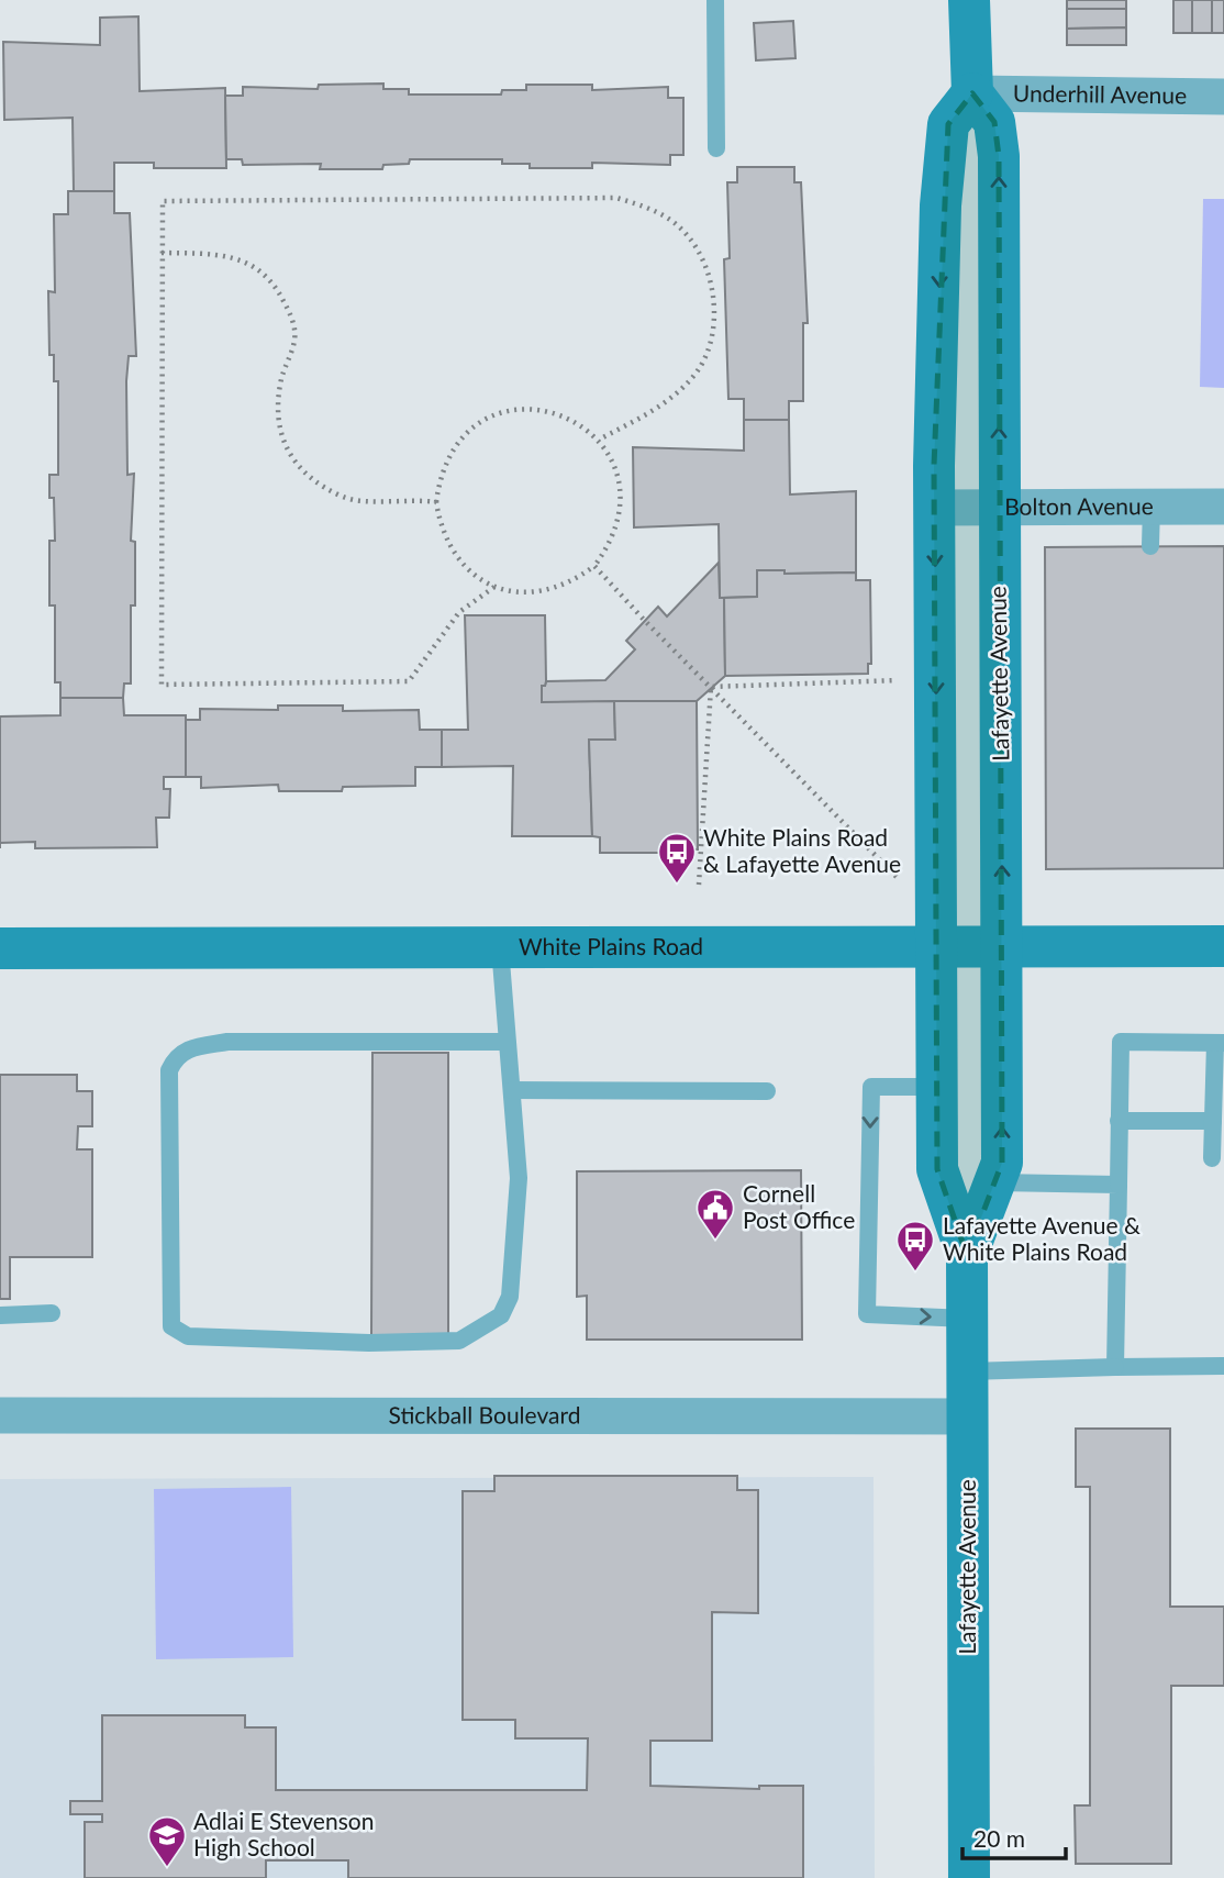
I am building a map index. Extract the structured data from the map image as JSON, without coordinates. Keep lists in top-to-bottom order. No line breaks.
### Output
{"streets":{"street":["Underhill Avenue","Bolton Avenue","Lafayette Avenue","White Plains Road","Stickball Boulevard"]},"crossings":[["Underhill Avenue","Lafayette Avenue"],["Bolton Avenue","Lafayette Avenue"],["Lafayette Avenue","White Plains Road"],["Lafayette Avenue","Stickball Boulevard"]],"places":{"bus stop":["White Plains Road & Lafayette Avenue","Lafayette Avenue & White Plains Road"],"public building":["Cornell Post Office"],"school or university":["Adlai E Stevenson High School"]},"scale_bar":"20 m"}
